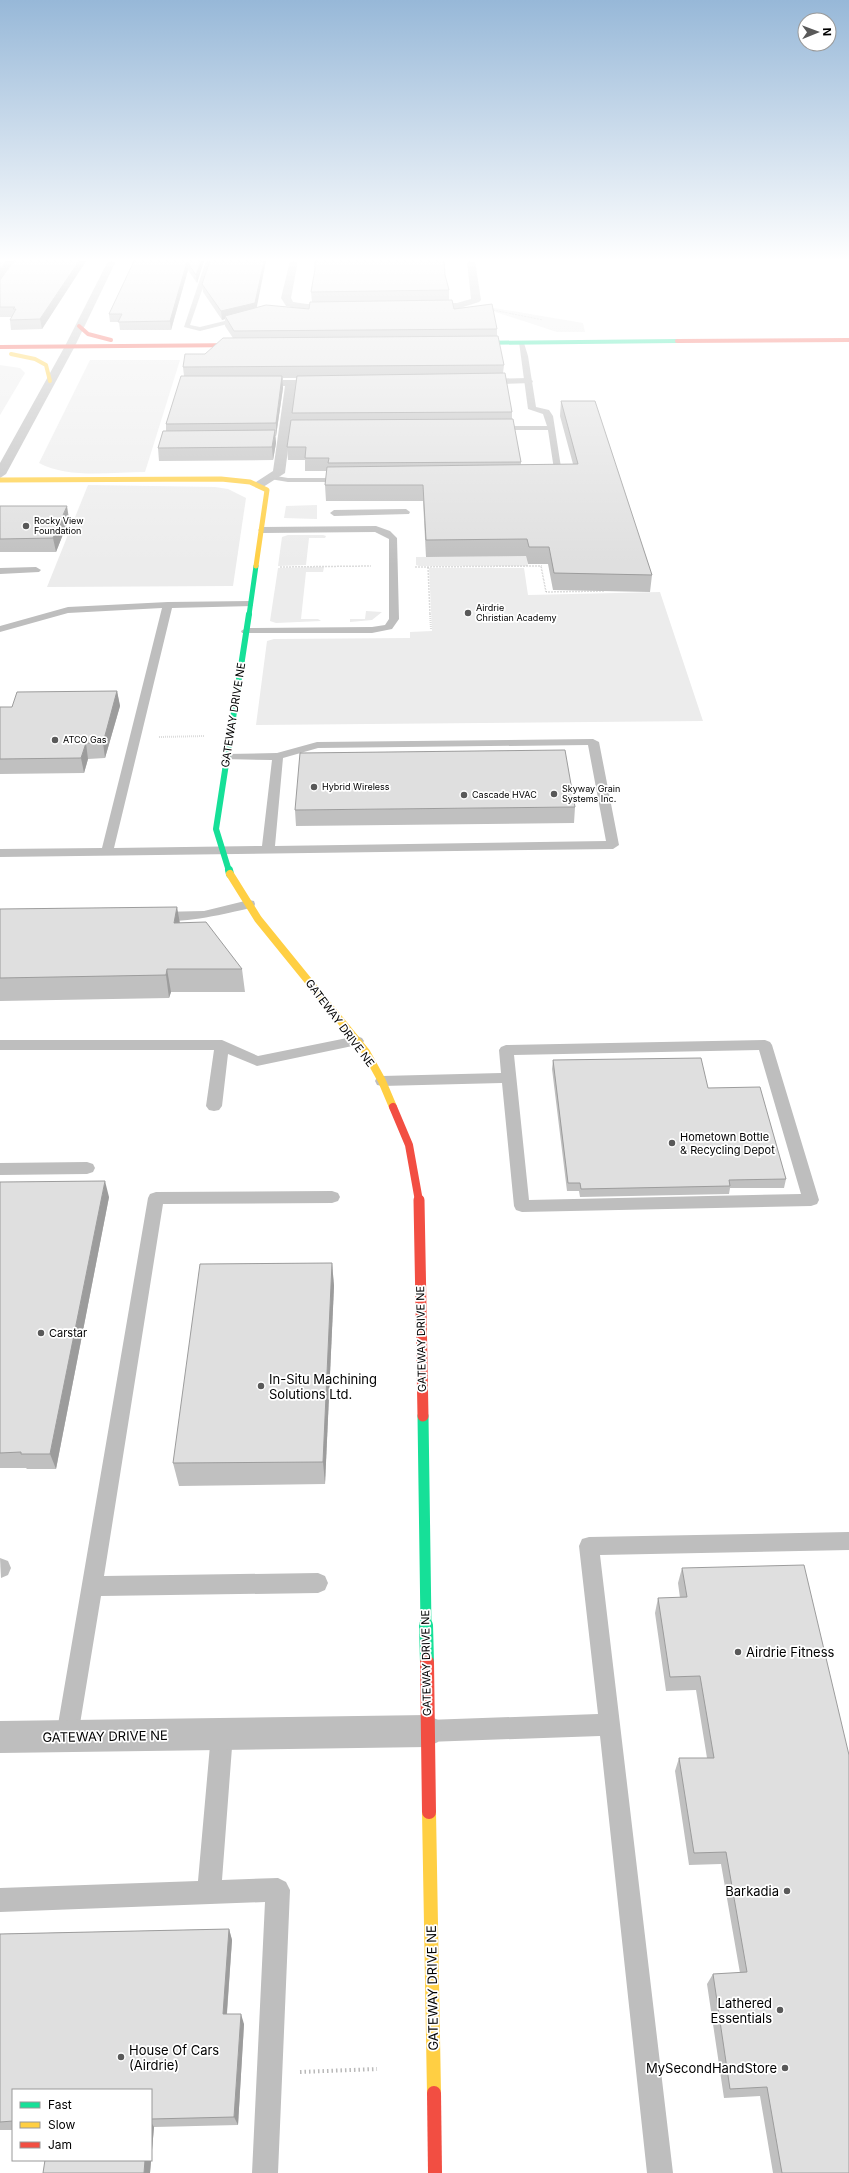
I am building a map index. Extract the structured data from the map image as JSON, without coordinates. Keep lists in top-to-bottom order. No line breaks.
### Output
{"streets":{"street":["GATEWAY DRIVE NE"]},"places":["Rocky View Foundation","Airdrie Christian Academy","ATCO Gas","Hybrid Wireless","Skyway Grain Systems Inc.","Cascade HVAC","Hometown Bottle & Recycling Depot","Carstar","In-Situ Machining Solutions Ltd.","Airdrie Fitness","Barkadia","Lathered Essentials","House Of Cars (Airdrie)","MySecondHandStore"],"legend":["Fast","Slow","Jam"],"north":"right"}
